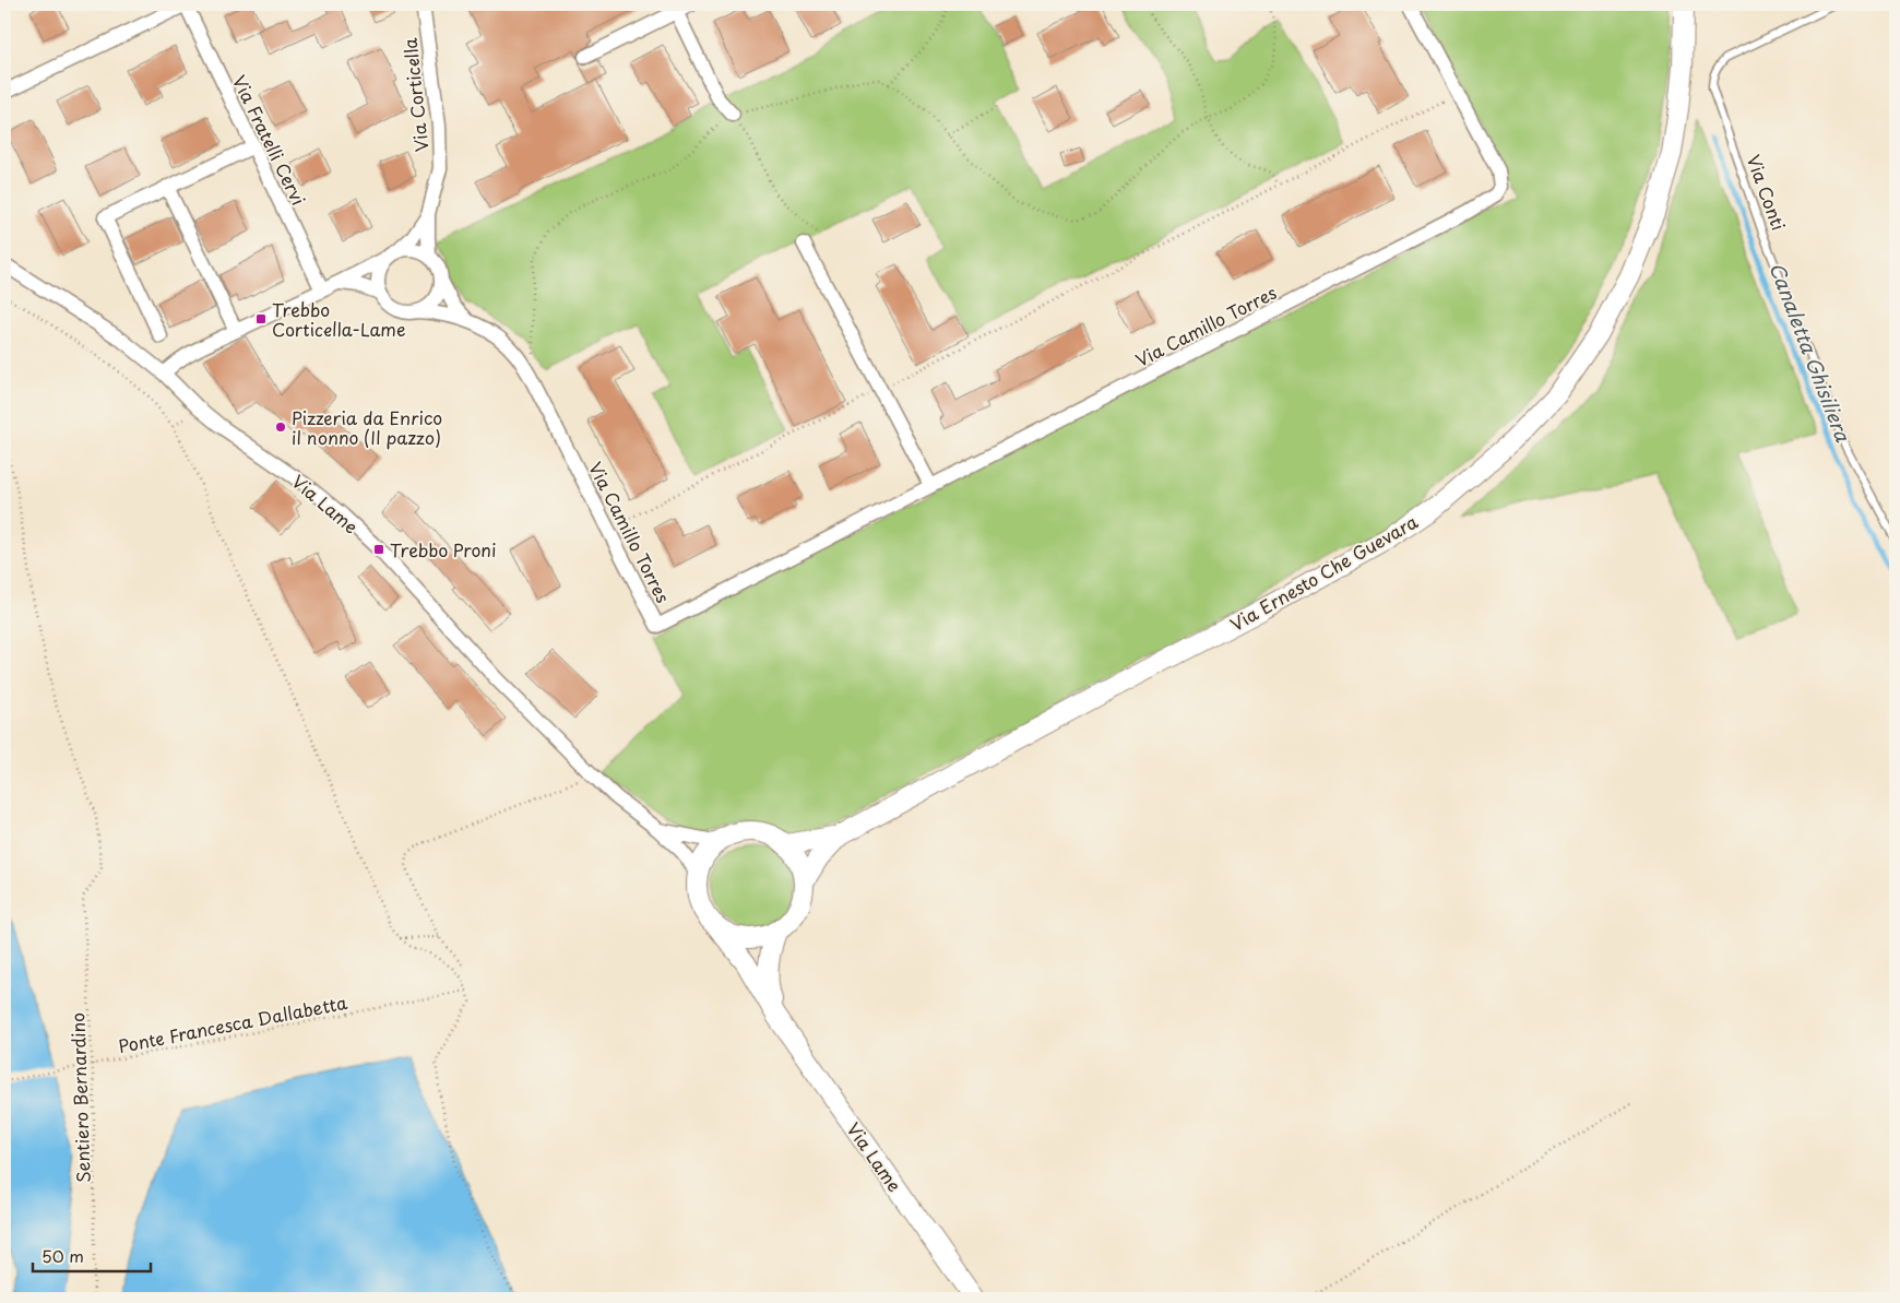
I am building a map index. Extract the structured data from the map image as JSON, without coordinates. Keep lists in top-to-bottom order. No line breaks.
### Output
{"streets":{"street":["Via Corticella","Via Fratelli Cervi","Via Camillo Torres","Via Lame","Via Ernesto Che Guevara"],"lane":["Via Conti"],"path":["Ponte Francesca Dallabetta","Sentiero Bernardino"]},"crossings":[["Via Corticella","Via Fratelli Cervi"],["Via Corticella","Via Camillo Torres"],["Via Corticella","Via Lame"],["Via Lame","Via Ernesto Che Guevara"]],"water":["Canaletta Ghisiliera"],"places":{"transit":["Trebbo Corticella-Lame","Trebbo Proni"],"other":["Pizzeria da Enrico il nonno (Il pazzo)"]},"scale_bar":"50 m"}
